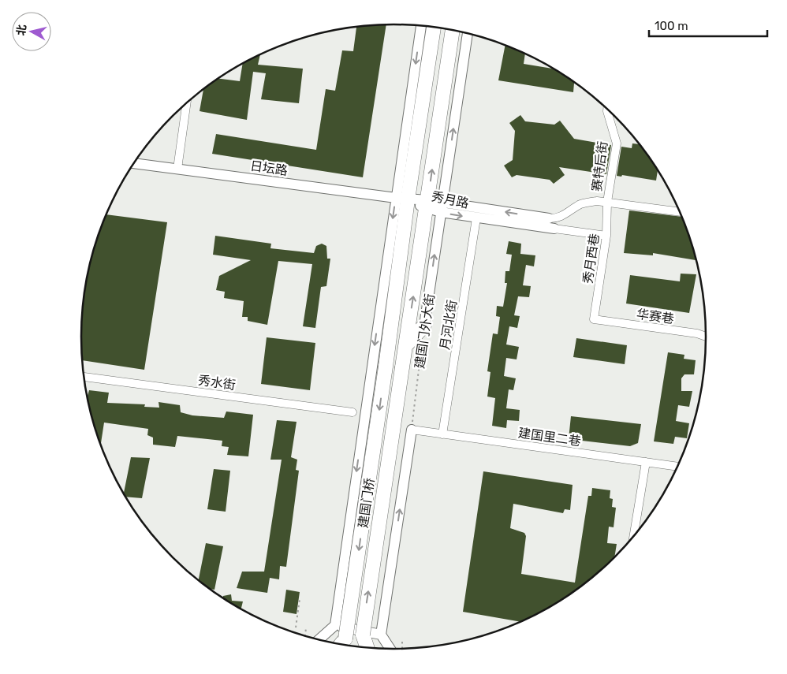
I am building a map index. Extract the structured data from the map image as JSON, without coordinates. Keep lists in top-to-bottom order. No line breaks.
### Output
{"streets":{"highway":["建国门外大街","建国门桥"],"street":["赛特后街","日坛路","秀月路","秀月西巷","华赛巷","月河北街","秀水街","建国里二巷"]},"crossings":[["赛特后街","秀月西巷"],["日坛路","秀月路"],["日坛路","建国门桥"],["秀月路","秀月西巷"],["秀月路","月河北街"],["秀月路","建国门外大街"],["秀月路","建国门桥"],["秀月西巷","华赛巷"],["月河北街","建国里二巷"],["建国门外大街","建国里二巷"],["建国门外大街","建国门桥"]],"one_way":["建国门外大街"],"scale_bar":"100 m","north":"left"}
